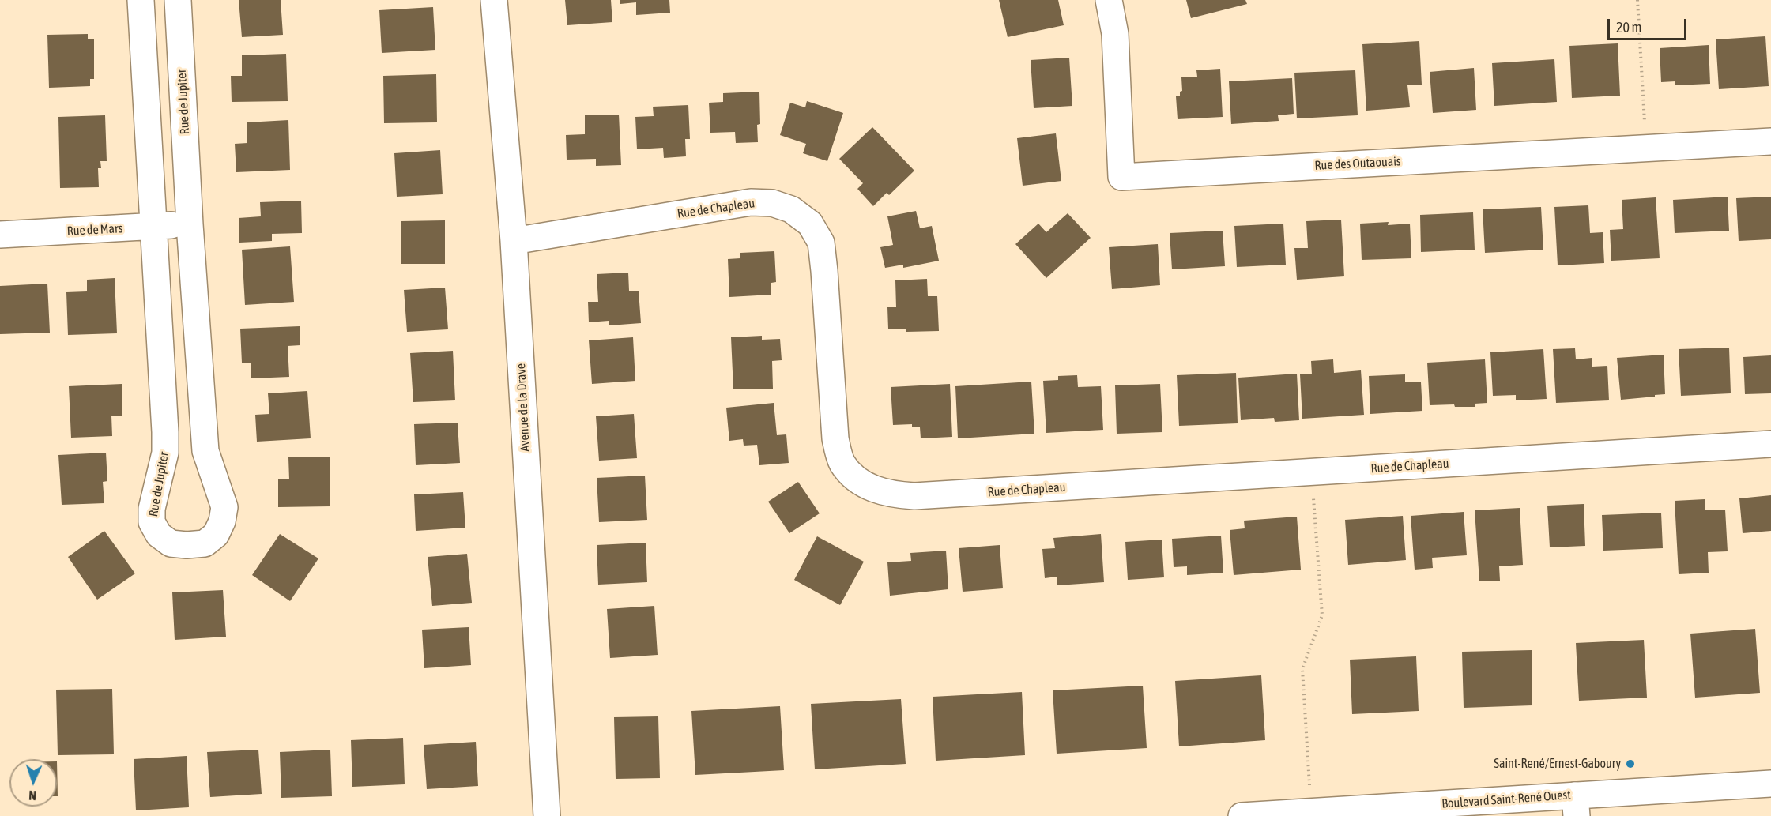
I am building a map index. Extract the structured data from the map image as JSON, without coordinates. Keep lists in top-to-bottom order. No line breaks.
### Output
{"streets":{"street":["Rue de Jupiter","Rue des Outaouais","Rue de Chapleau","Rue de Mars","Avenue de la Drave","Boulevard Saint-René Ouest"]},"crossings":[["Rue de Jupiter","Rue de Mars"],["Rue de Chapleau","Avenue de la Drave"]],"places":["Saint-René/Ernest-Gaboury"],"scale_bar":"20 m","north":"bottom"}
